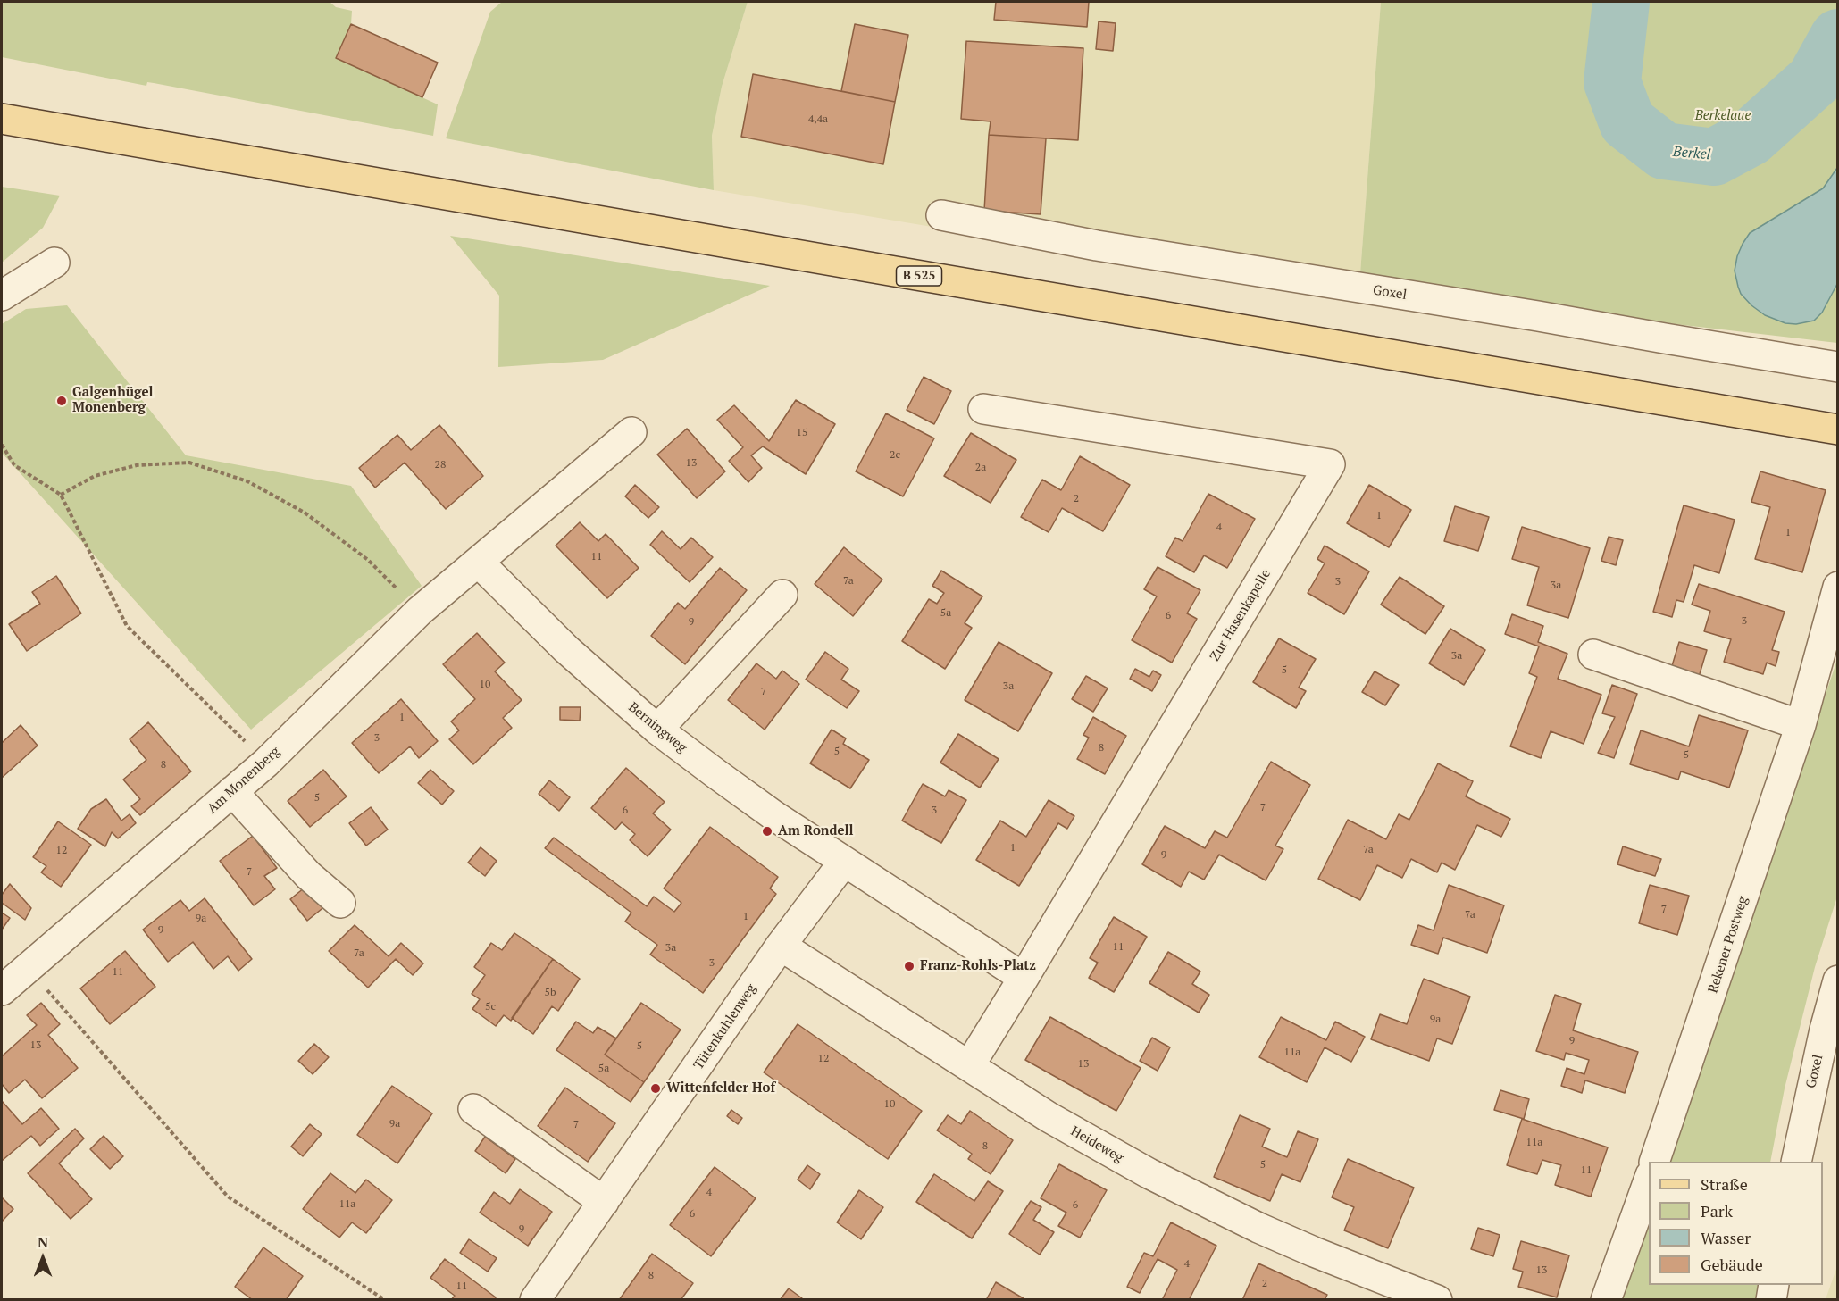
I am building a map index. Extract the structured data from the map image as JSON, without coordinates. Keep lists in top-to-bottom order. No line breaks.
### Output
{"streets":{"main road":["B 525"],"street":["Goxel","Zur Hasenkapelle","Berningweg","Am Monenberg","Rekener Postweg","Tütenkuhlenweg","Heideweg"]},"crossings":[["Zur Hasenkapelle","Berningweg"],["Zur Hasenkapelle","Heideweg"],["Berningweg","Am Monenberg"],["Berningweg","Tütenkuhlenweg"],["Tütenkuhlenweg","Heideweg"]],"water":["Berkel"],"parks":["Berkelaue"],"places":["Galgenhügel Monenberg","Am Rondell","Franz-Rohls-Platz","Wittenfelder Hof"],"house_numbers":["4,4a","15","2c","13","28","2a","2","1","4","1","11","7a","3","3a","5a","6","3","9","3a","5","10","3a","7","1","3","8","5","5","8","5","7","6","3","1","7a","12","9","7","7","7a","1","9a","9","11","3a","7a","3","11","5b","5c","9a","9","13","5","11a","12","13","5a","10","9a","7","11a","8","5","11","4","11a","6","6","9","4","13","8","2","11"],"legend":["Straße","Park","Wasser","Gebäude"],"north":"top"}
